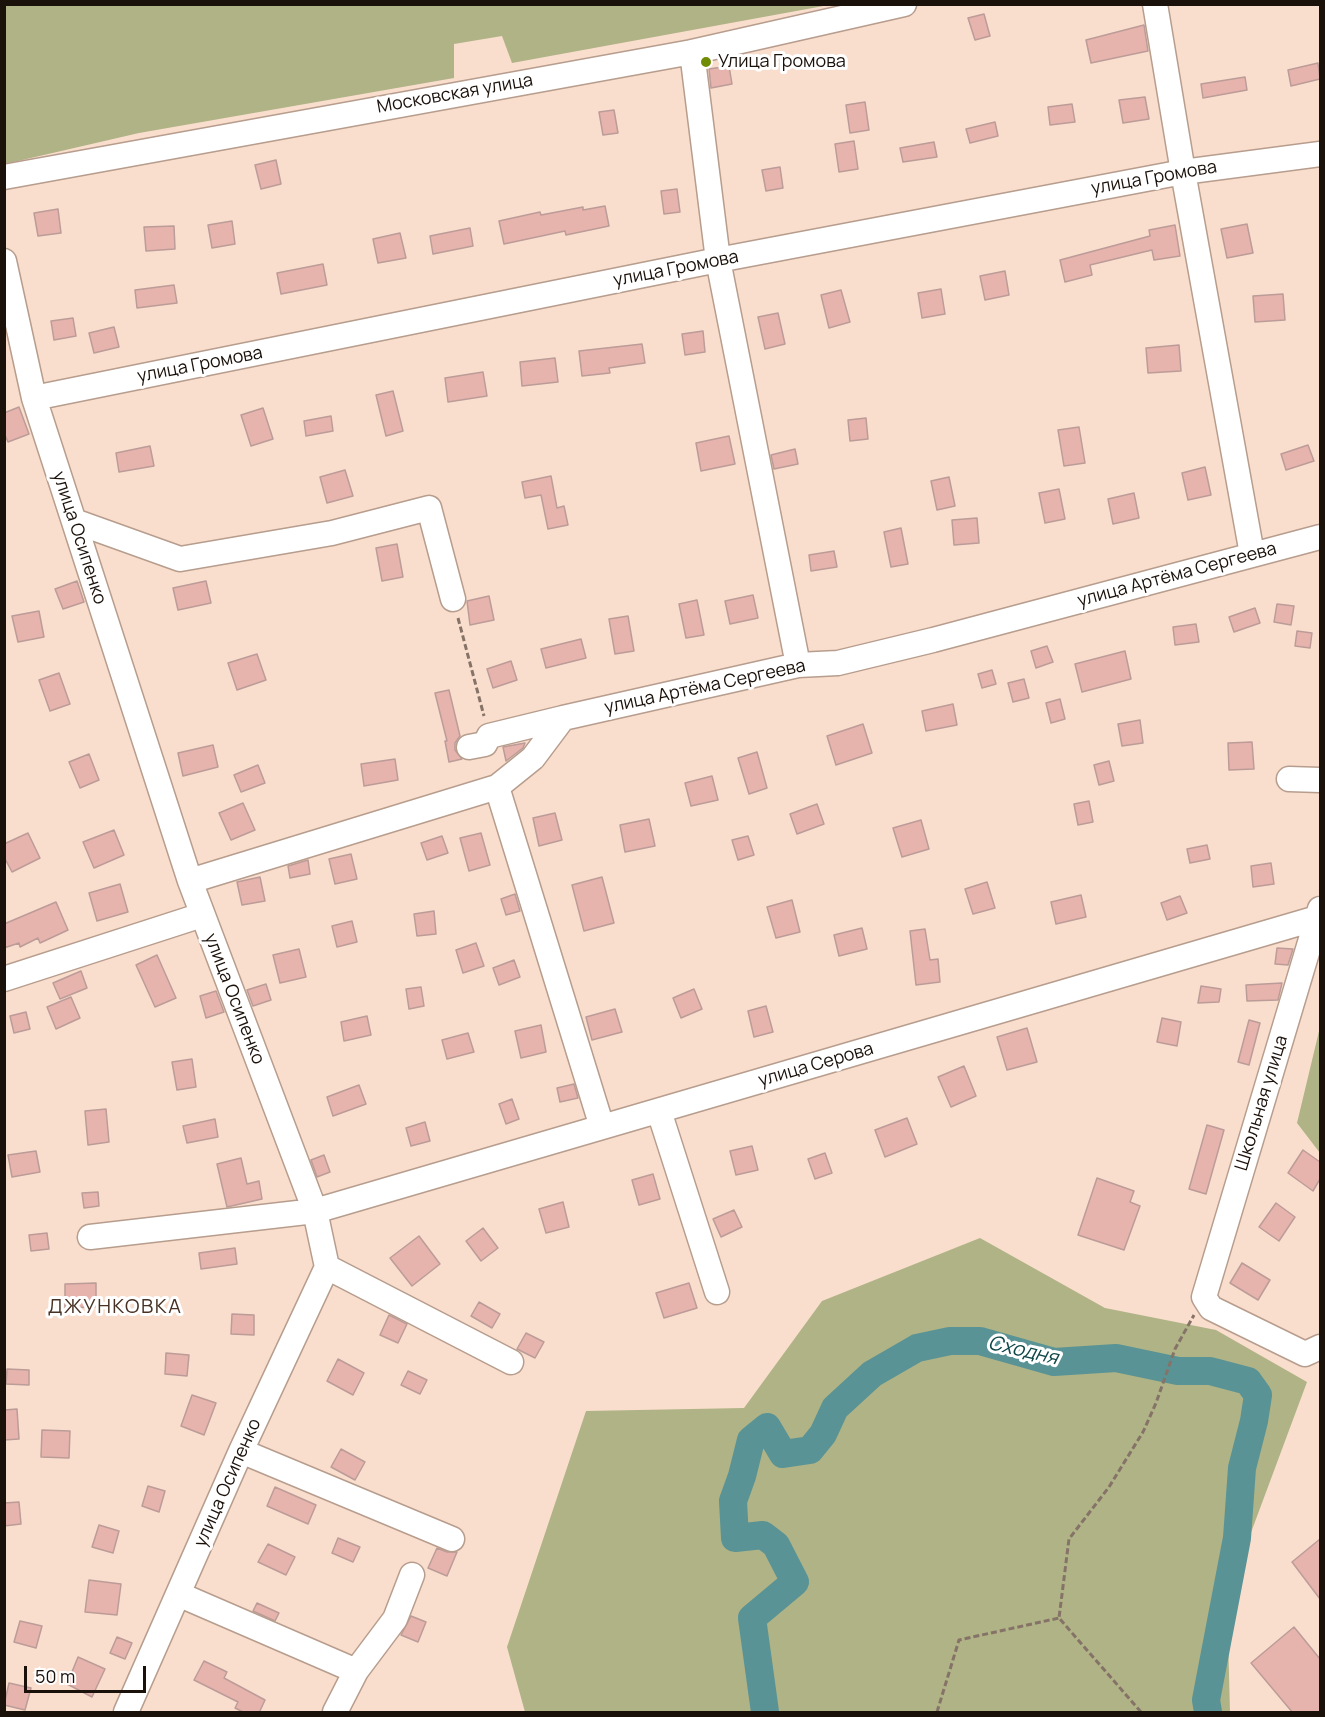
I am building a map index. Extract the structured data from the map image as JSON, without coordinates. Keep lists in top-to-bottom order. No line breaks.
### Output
{"streets":{"street":["Московская улица","улица Громова","улица Осипенко","улица Артёма Сергеева","улица Серова","Школьная улица"]},"crossings":[["улица Громова","улица Осипенко"],["улица Осипенко","улица Серова"],["улица Серова","Школьная улица"]],"districts":["ДЖУНКОВКА"],"water":["Сходня"],"places":["Улица Громова"],"scale_bar":"50 m"}
